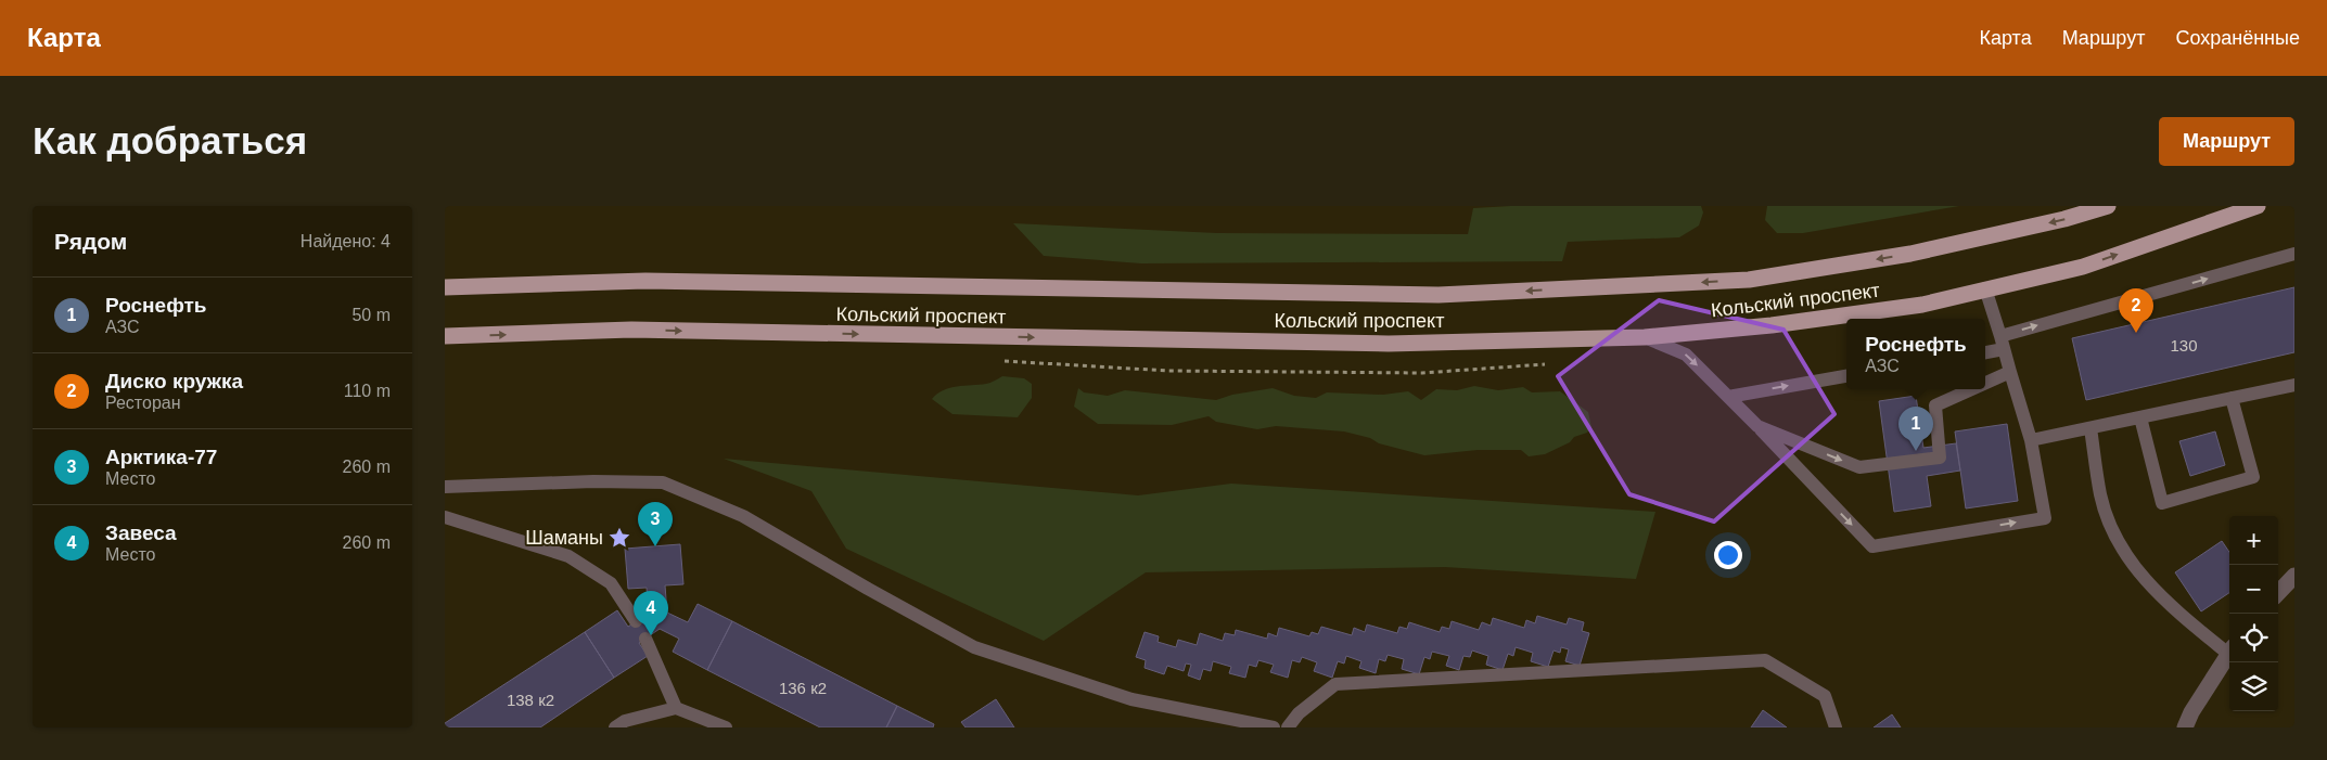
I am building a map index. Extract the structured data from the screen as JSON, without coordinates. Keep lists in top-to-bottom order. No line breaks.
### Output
{"streets":{"main road":["Кольский проспект"]},"places":{"place":["Шаманы"]},"house_numbers":["130","136 к2","138 к2"],"page":{"header":"Карта","nav":["Карта","Маршрут","Сохранённые"],"buttons":"Маршрут","title":"Как добраться","heading":["Рядом","Найдено: 4"],"list":[{"mark":"1","name":"Роснефть","note":"АЗС","value":"50 m"},{"mark":"2","name":"Диско кружка","note":"Ресторан","value":"110 m"},{"mark":"3","name":"Арктика-77","note":"Место","value":"260 m"},{"mark":"4","name":"Завеса","note":"Место","value":"260 m"}],"pins":["2","1","3","4"],"popup":["Роснефть","АЗС"],"map_buttons":["+","−"]}}
